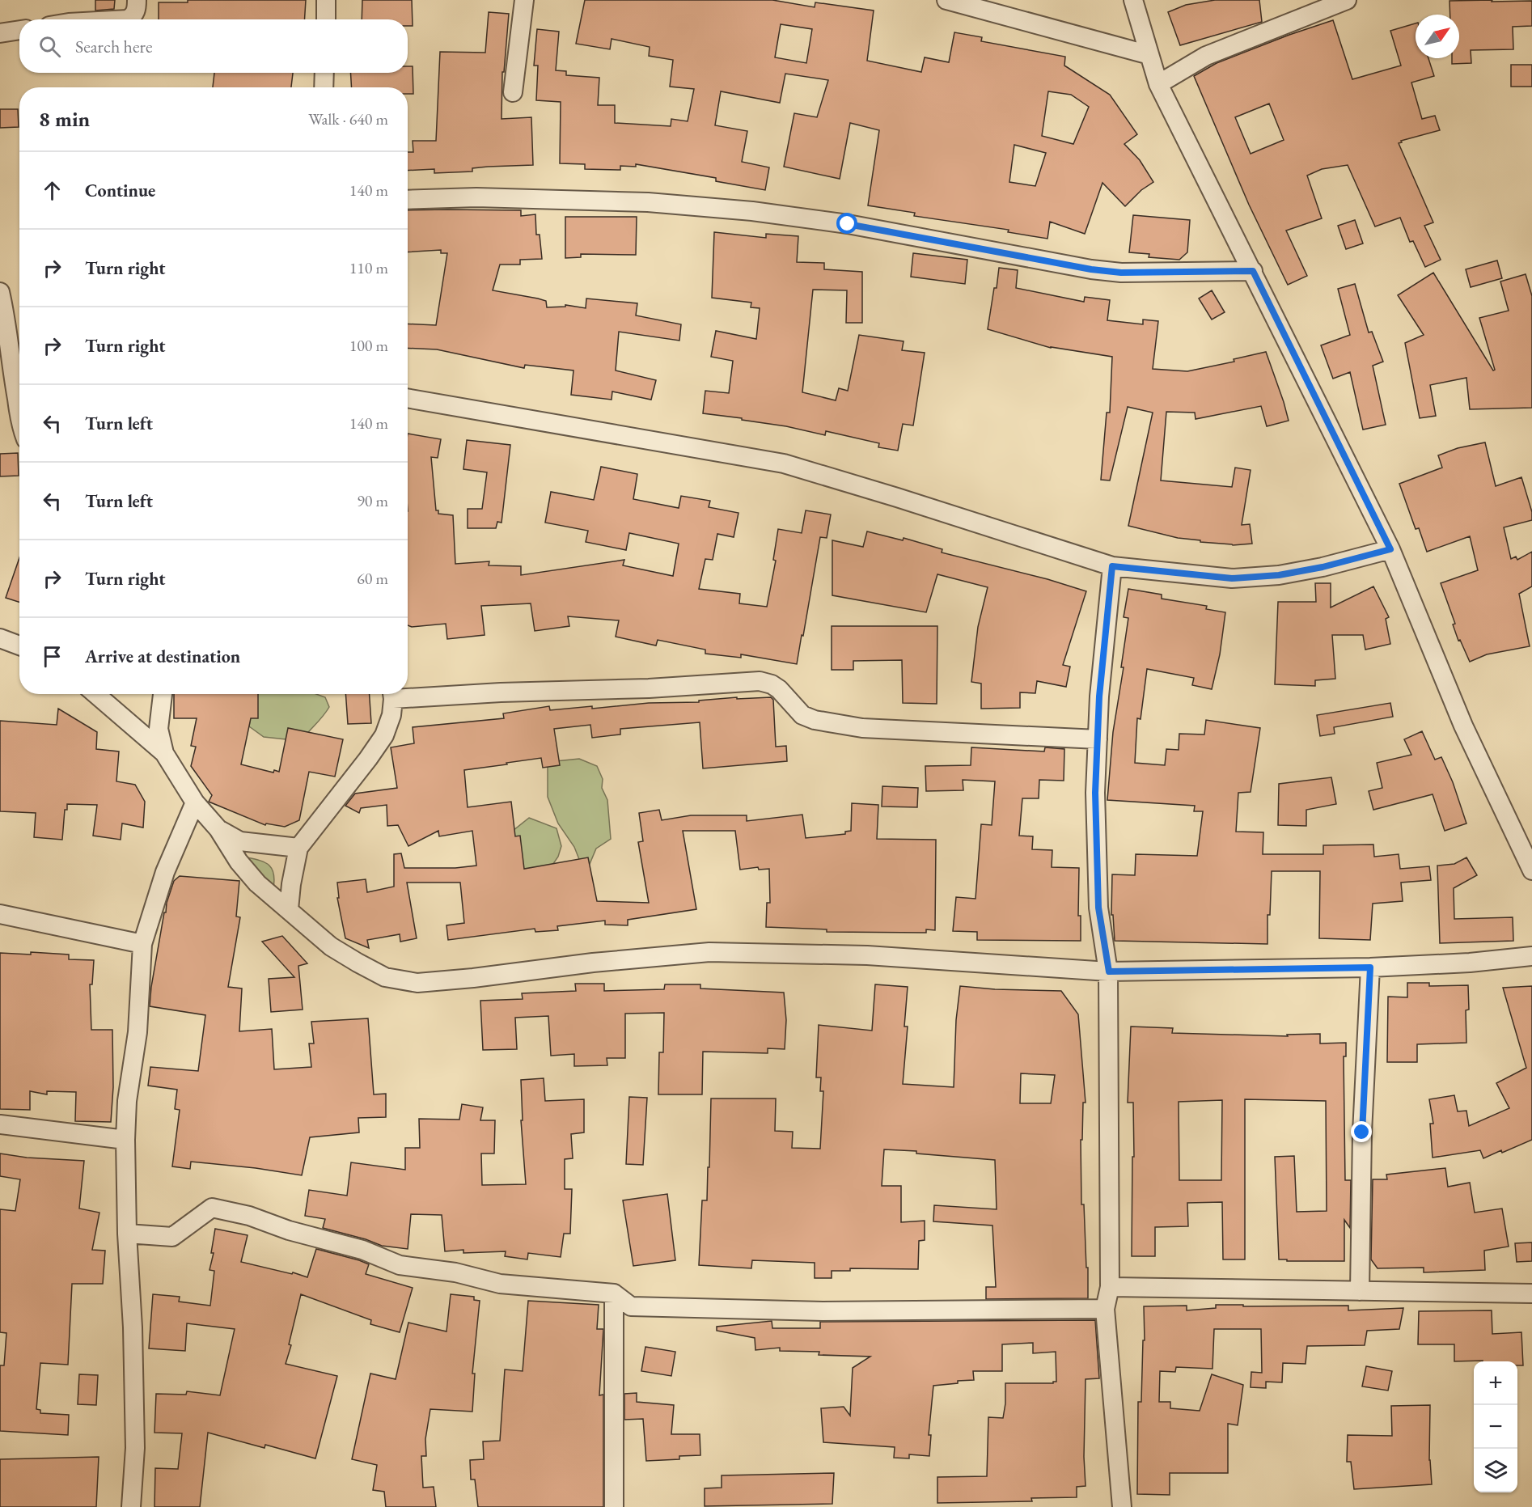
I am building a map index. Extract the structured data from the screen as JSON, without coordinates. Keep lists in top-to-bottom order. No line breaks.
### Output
{"north":"top right","page":{"search":"Search here","heading":["8 min","Walk · 640 m"],"list":[["Continue","140 m"],["Turn right","110 m"],["Turn right","100 m"],["Turn left","140 m"],["Turn left","90 m"],["Turn right","60 m"],"Arrive at destination"],"map_buttons":["+","−"]}}
